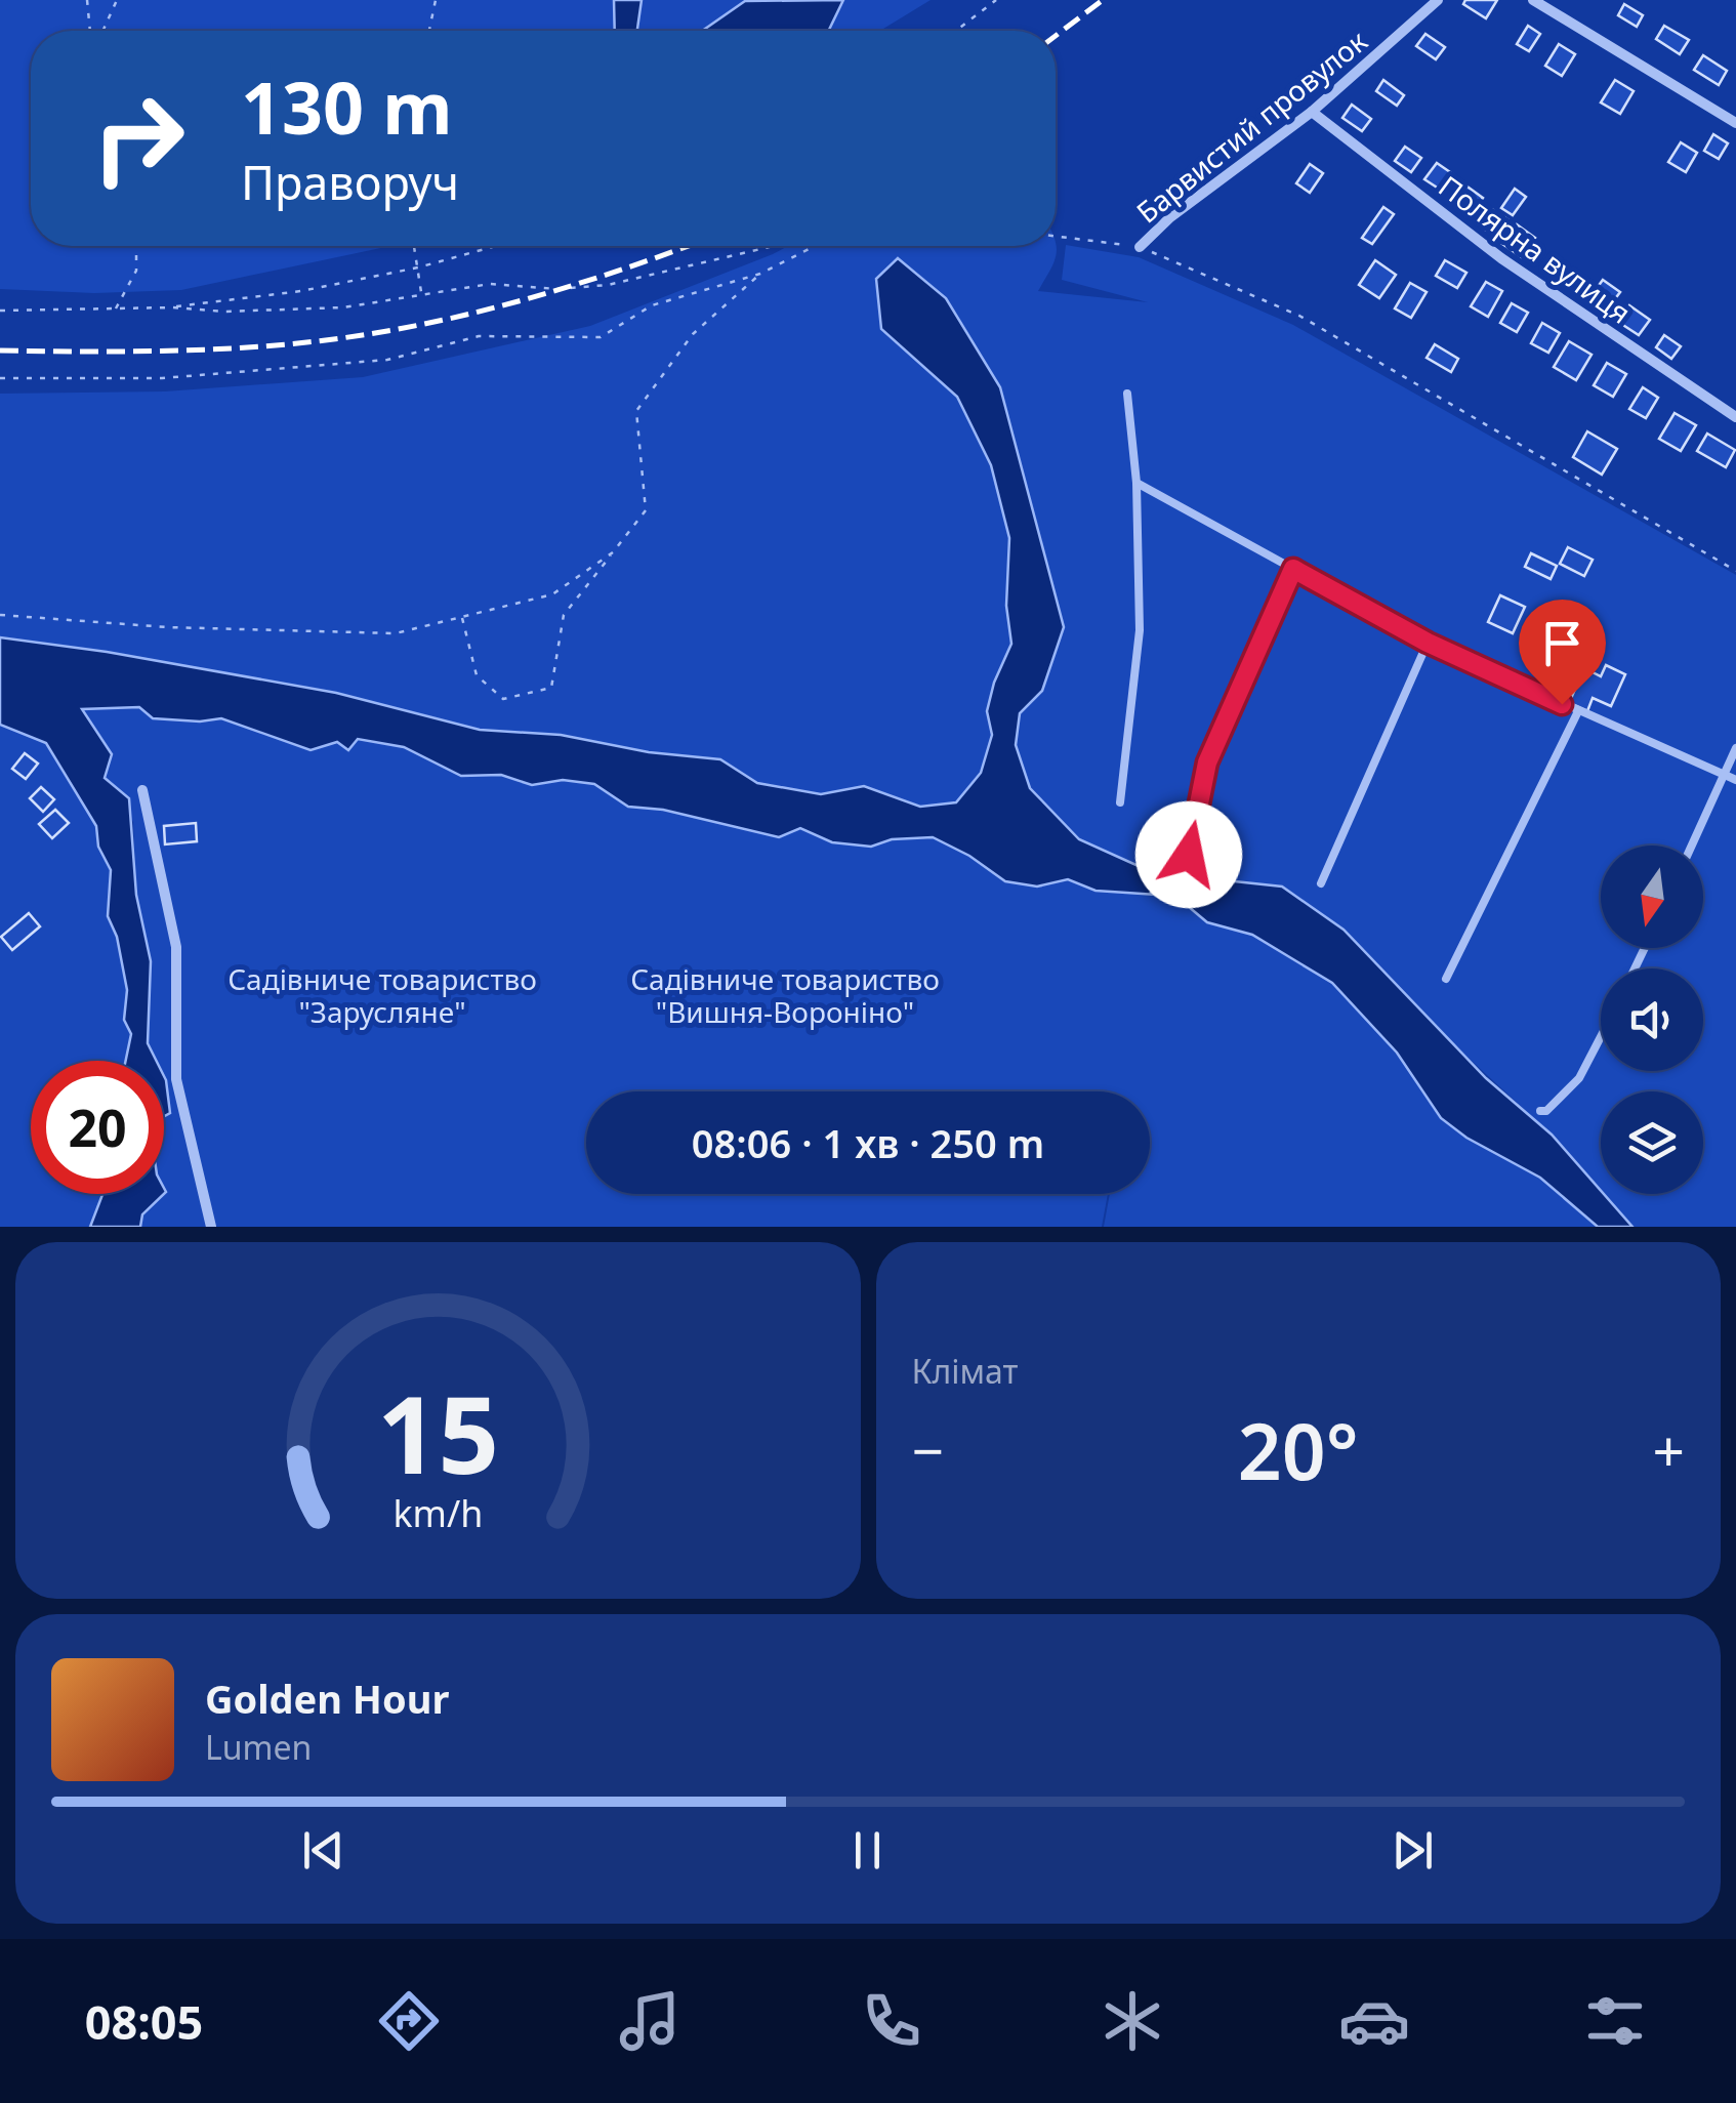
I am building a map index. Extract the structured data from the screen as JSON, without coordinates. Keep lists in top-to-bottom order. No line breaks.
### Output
{"streets":{"street":["Барвистий провулок","Полярна вулиця"]},"crossings":[["Барвистий провулок","Полярна вулиця"]],"parks":["Садівниче товариство \"Зарусляне\"","Садівниче товариство \"Вишня-Вороніно\""],"north":"bottom","page":{"turn":["130 m","Праворуч"],"limit":"20","trip":"08:06 · 1 хв · 250 m","tile":"Клімат","heat":["−","20°","+"],"song":["Golden Hour","Lumen"],"tabs":"08:05","gauge":["15","km/h"]}}
